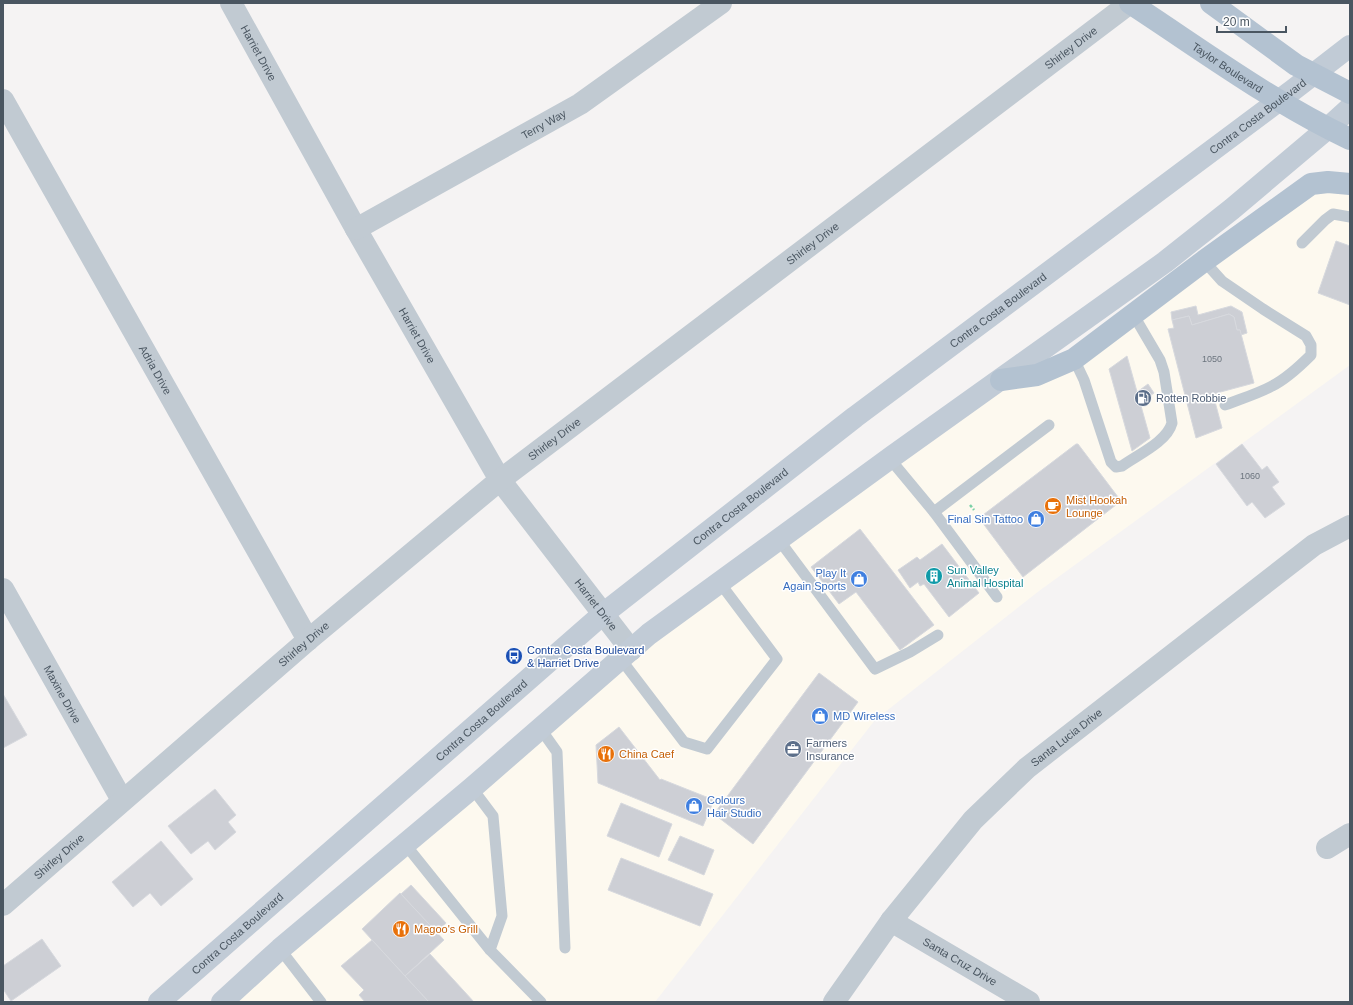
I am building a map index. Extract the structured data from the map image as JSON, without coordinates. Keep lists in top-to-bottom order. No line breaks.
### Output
{"streets":{"main road":["Taylor Boulevard","Contra Costa Boulevard"],"street":["Shirley Drive","Harriet Drive","Terry Way","Adria Drive","Maxine Drive","Santa Lucia Drive","Santa Cruz Drive"]},"crossings":[["Shirley Drive","Harriet Drive"],["Shirley Drive","Taylor Boulevard"],["Shirley Drive","Adria Drive"],["Shirley Drive","Maxine Drive"],["Harriet Drive","Contra Costa Boulevard"],["Harriet Drive","Terry Way"],["Taylor Boulevard","Contra Costa Boulevard"],["Santa Lucia Drive","Santa Cruz Drive"]],"places":{"fuel station":["Rotten Robbie"],"cafe":["Mist Hookah Lounge"],"shop":["Final Sin Tattoo","Play It Again Sports","MD Wireless","Colours Hair Studio"],"building":["Sun Valley Animal Hospital"],"bus stop":["Contra Costa Boulevard & Harriet Drive"],"office":["Farmers Insurance"],"restaurant":["China Caef","Magoo's Grill"]},"house_numbers":["1050","1060"],"scale_bar":"20 m"}
